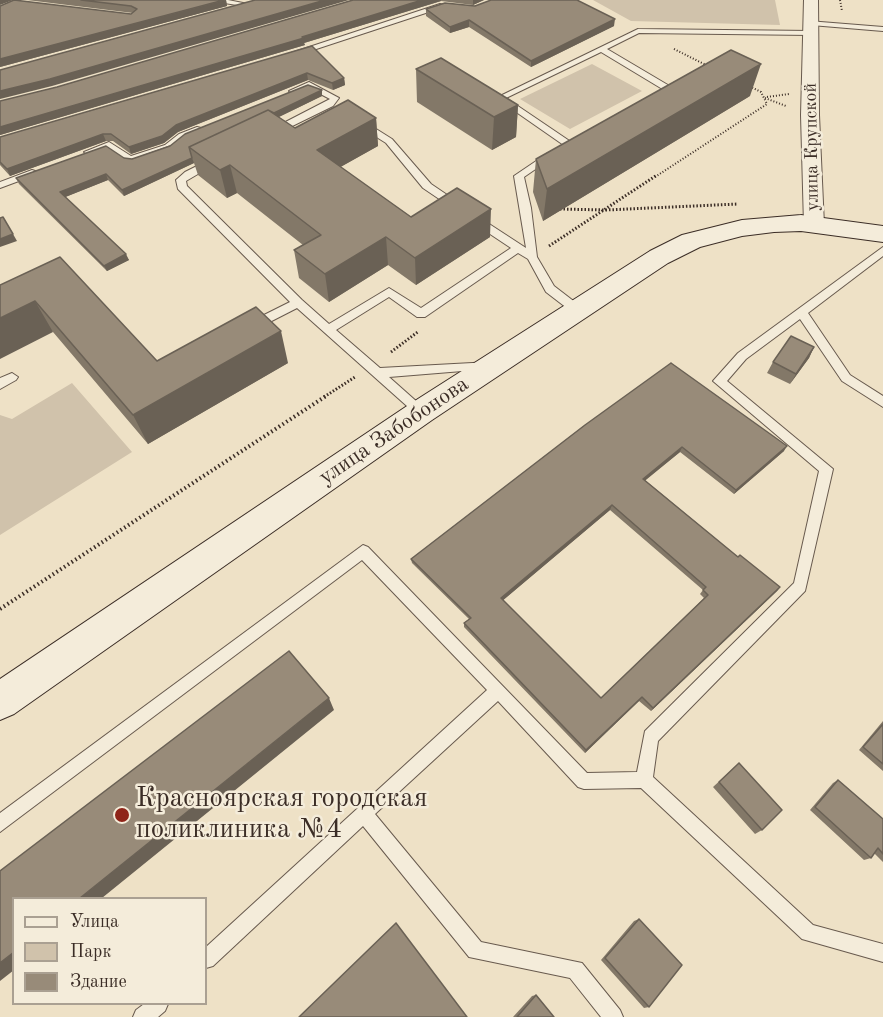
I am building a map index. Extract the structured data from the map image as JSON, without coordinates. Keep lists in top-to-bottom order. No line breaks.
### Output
{"streets":{"street":["улица Крупской","улица Забобонова"]},"crossings":[["улица Крупской","улица Забобонова"]],"places":["Красноярская городская поликлиника №4"],"legend":["Улица","Парк","Здание"]}
